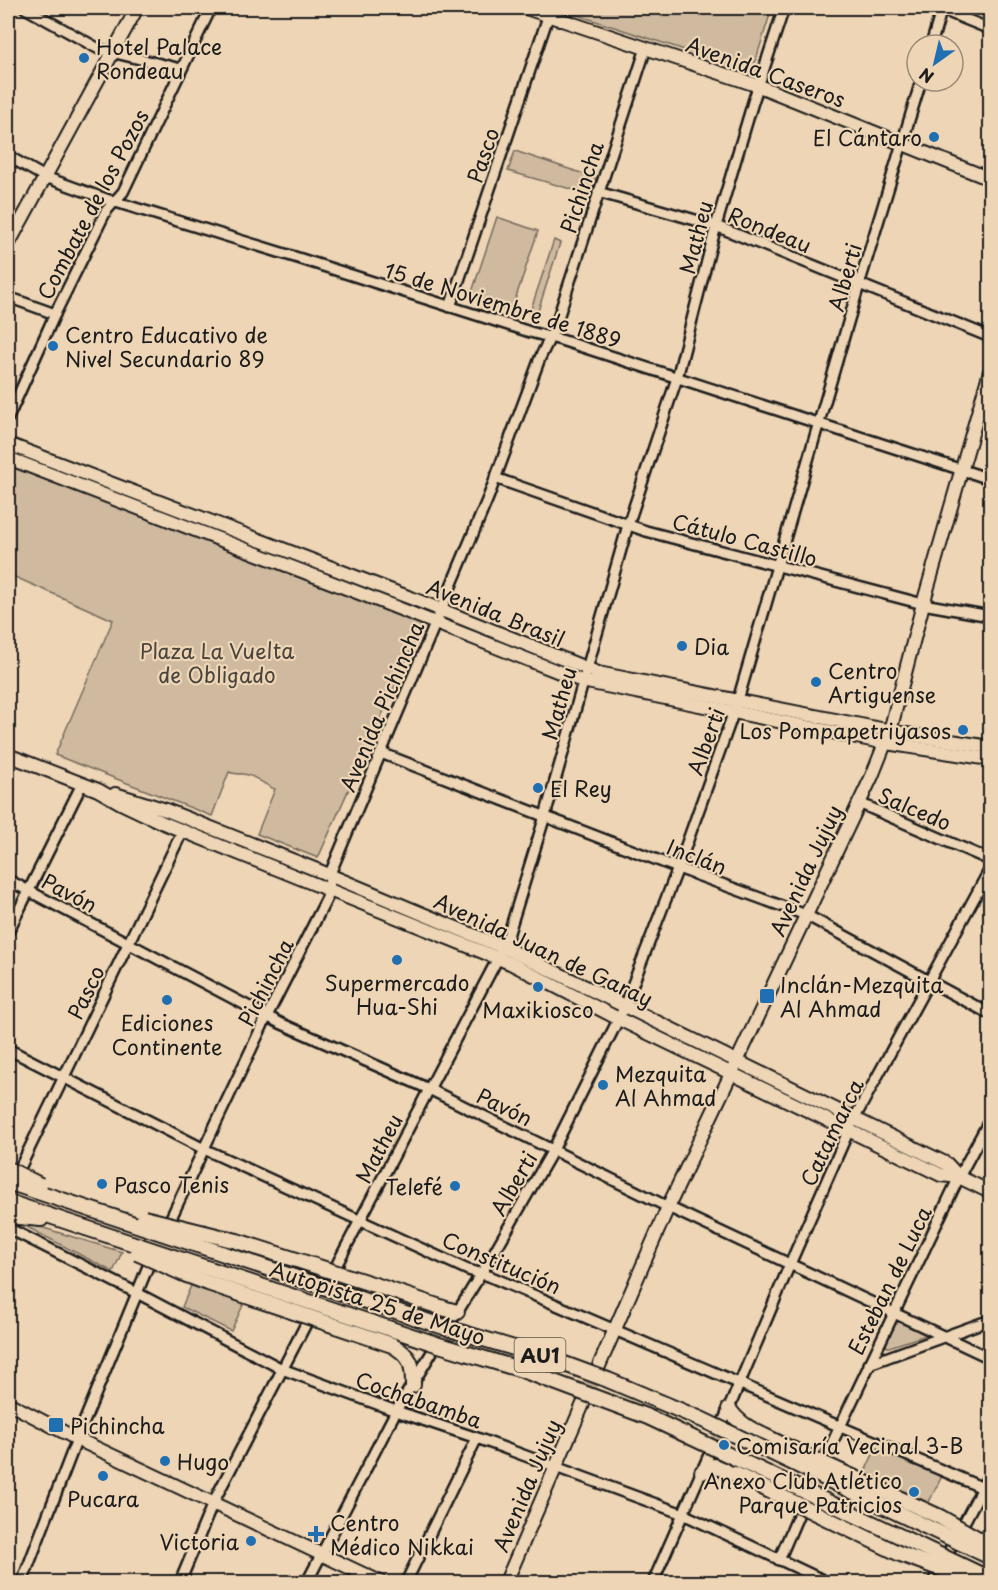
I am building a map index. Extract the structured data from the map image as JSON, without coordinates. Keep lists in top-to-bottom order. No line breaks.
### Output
{"streets":{"highway":["Autopista 25 de Mayo","AU1"],"main road":["Avenida Caseros","Avenida Brasil","Avenida Jujuy","Avenida Juan de Garay"],"street":["Pasco","Pichincha","Combate de los Pozos","Rondeau","Matheu","Alberti","15 de Noviembre de 1889","Cátulo Castillo","Avenida Pichincha","Salcedo","Inclán","Pavón","Catamarca","Constitución","Esteban de Luca","Cochabamba"]},"crossings":[["Avenida Caseros","Pasco"],["Avenida Caseros","Pichincha"],["Avenida Caseros","Matheu"],["Avenida Caseros","Alberti"],["Pasco","15 de Noviembre de 1889"],["Pasco","Pavón"],["Pasco","Avenida Juan de Garay"],["Pasco","Constitución"],["Pichincha","Rondeau"],["Pichincha","15 de Noviembre de 1889"],["Pichincha","Avenida Pichincha"],["Pichincha","Pavón"],["Pichincha","Avenida Juan de Garay"],["Pichincha","Constitución"],["Combate de los Pozos","15 de Noviembre de 1889"],["Rondeau","Matheu"],["Rondeau","Alberti"],["Matheu","15 de Noviembre de 1889"],["Matheu","Cátulo Castillo"],["Matheu","Avenida Brasil"],["Matheu","Inclán"],["Matheu","Pavón"],["Matheu","Avenida Juan de Garay"],["Matheu","Constitución"],["Alberti","15 de Noviembre de 1889"],["Alberti","Cátulo Castillo"],["Alberti","Avenida Brasil"],["Alberti","Inclán"],["Alberti","Pavón"],["Alberti","Avenida Juan de Garay"],["Alberti","Constitución"],["15 de Noviembre de 1889","Avenida Pichincha"],["15 de Noviembre de 1889","Avenida Jujuy"],["Cátulo Castillo","Avenida Pichincha"],["Cátulo Castillo","Avenida Jujuy"],["Avenida Brasil","Avenida Pichincha"],["Avenida Brasil","Avenida Jujuy"],["Avenida Pichincha","Inclán"],["Avenida Pichincha","Avenida Juan de Garay"],["Salcedo","Avenida Jujuy"],["Inclán","Avenida Jujuy"],["Inclán","Catamarca"],["Avenida Jujuy","Pavón"],["Avenida Jujuy","Avenida Juan de Garay"],["Avenida Jujuy","Constitución"],["Avenida Jujuy","Cochabamba"],["Pavón","Catamarca"],["Pavón","Esteban de Luca"],["Avenida Juan de Garay","Catamarca"],["Avenida Juan de Garay","Esteban de Luca"],["Catamarca","Constitución"],["Constitución","Esteban de Luca"]],"parks":["Plaza La Vuelta de Obligado"],"places":{"other":["Hotel Palace Rondeau","El Cántaro","Centro Educativo de Nivel Secundario 89","Dia","Centro Artiguense","Los Pompapetriyasos","El Rey","Supermercado Hua-Shi","Maxikiosco","Ediciones Continente","Mezquita Al Ahmad","Pasco Tenis","Telefé","Comisaría Vecinal 3-B","Hugo","Pucara","Anexo Club Atlético Parque Patricios","Victoria"],"transit":["Inclán-Mezquita Al Ahmad","Pichincha"],"health":["Centro Médico Nikkai"]},"north":"bottom left"}
